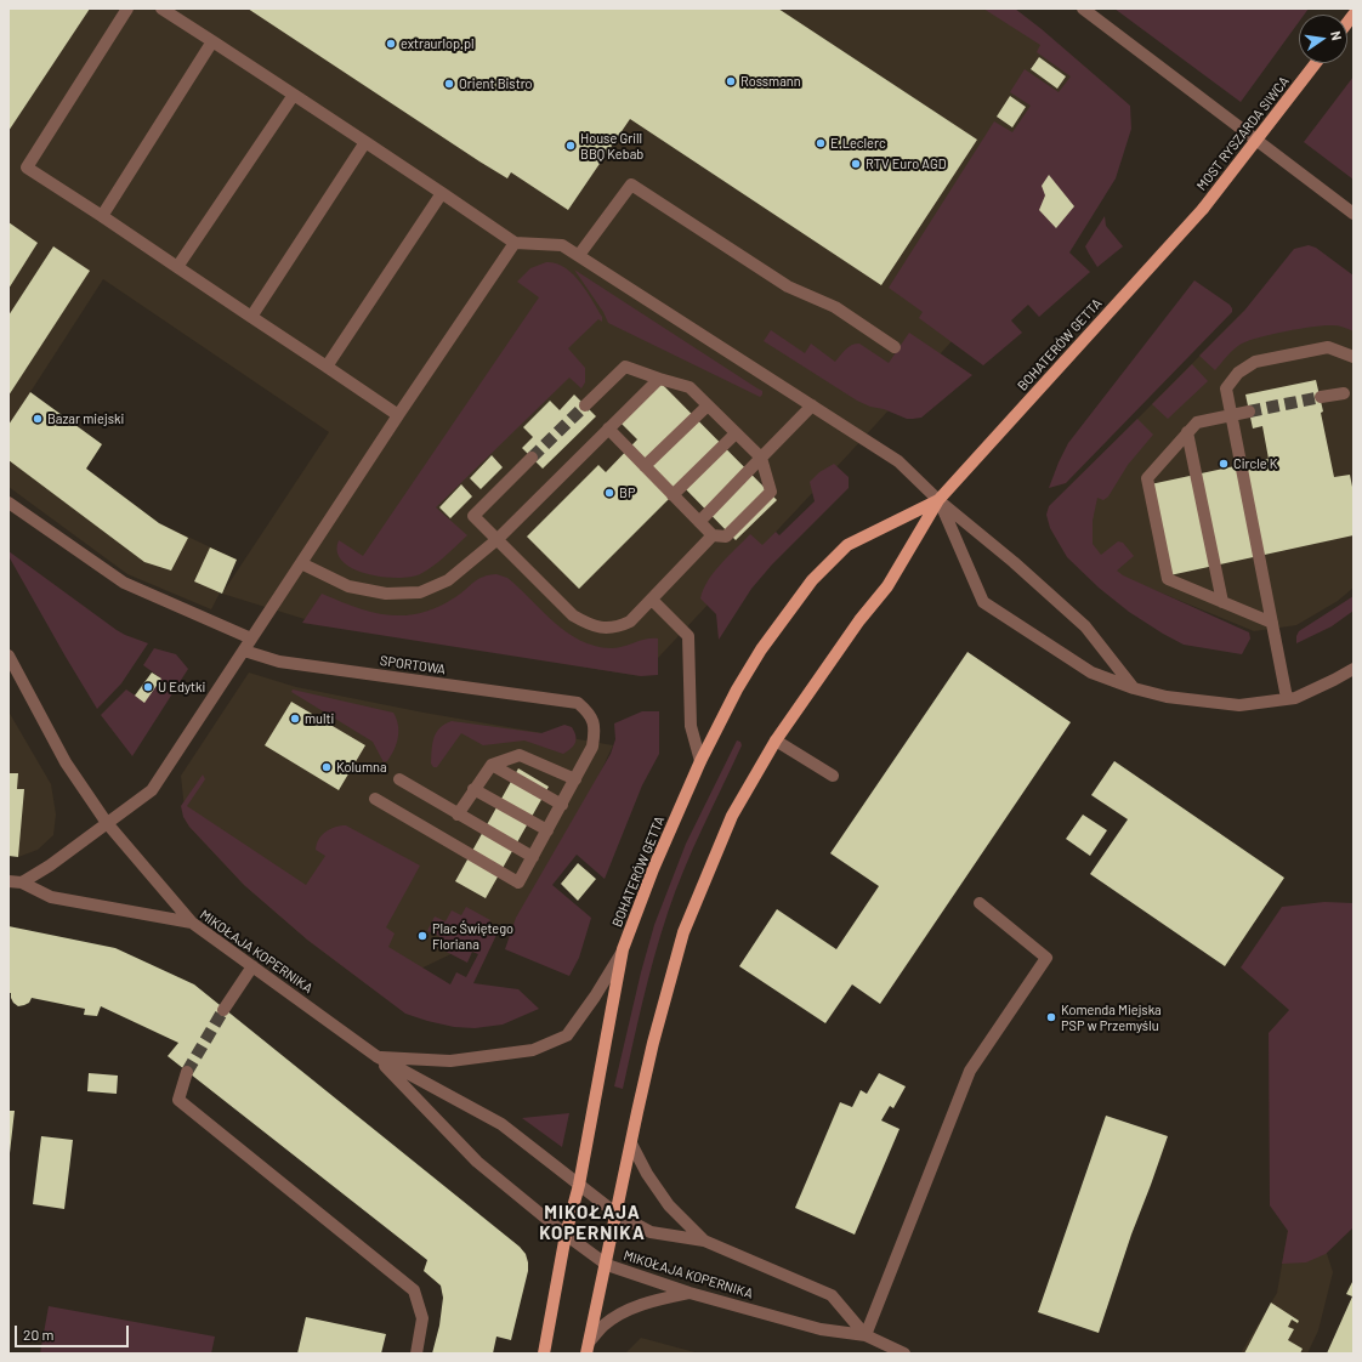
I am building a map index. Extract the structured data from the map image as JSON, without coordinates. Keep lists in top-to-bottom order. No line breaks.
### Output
{"streets":{"main road":["MOST RYSZARDA SIWCA","BOHATERÓW GETTA"],"street":["SPORTOWA","MIKOŁAJA KOPERNIKA"]},"crossings":[["MOST RYSZARDA SIWCA","BOHATERÓW GETTA"],["BOHATERÓW GETTA","MIKOŁAJA KOPERNIKA"]],"districts":["MIKOŁAJA KOPERNIKA"],"places":["extraurlop.pl","Rossmann","Orient Bistro","E.Leclerc","House Grill BBQ Kebab","RTV Euro AGD","Bazar miejski","Circle K","BP","U Edytki","multi","Kolumna","Plac Świętego Floriana","Komenda Miejska PSP w Przemyślu"],"scale_bar":"20 m","north":"right"}
